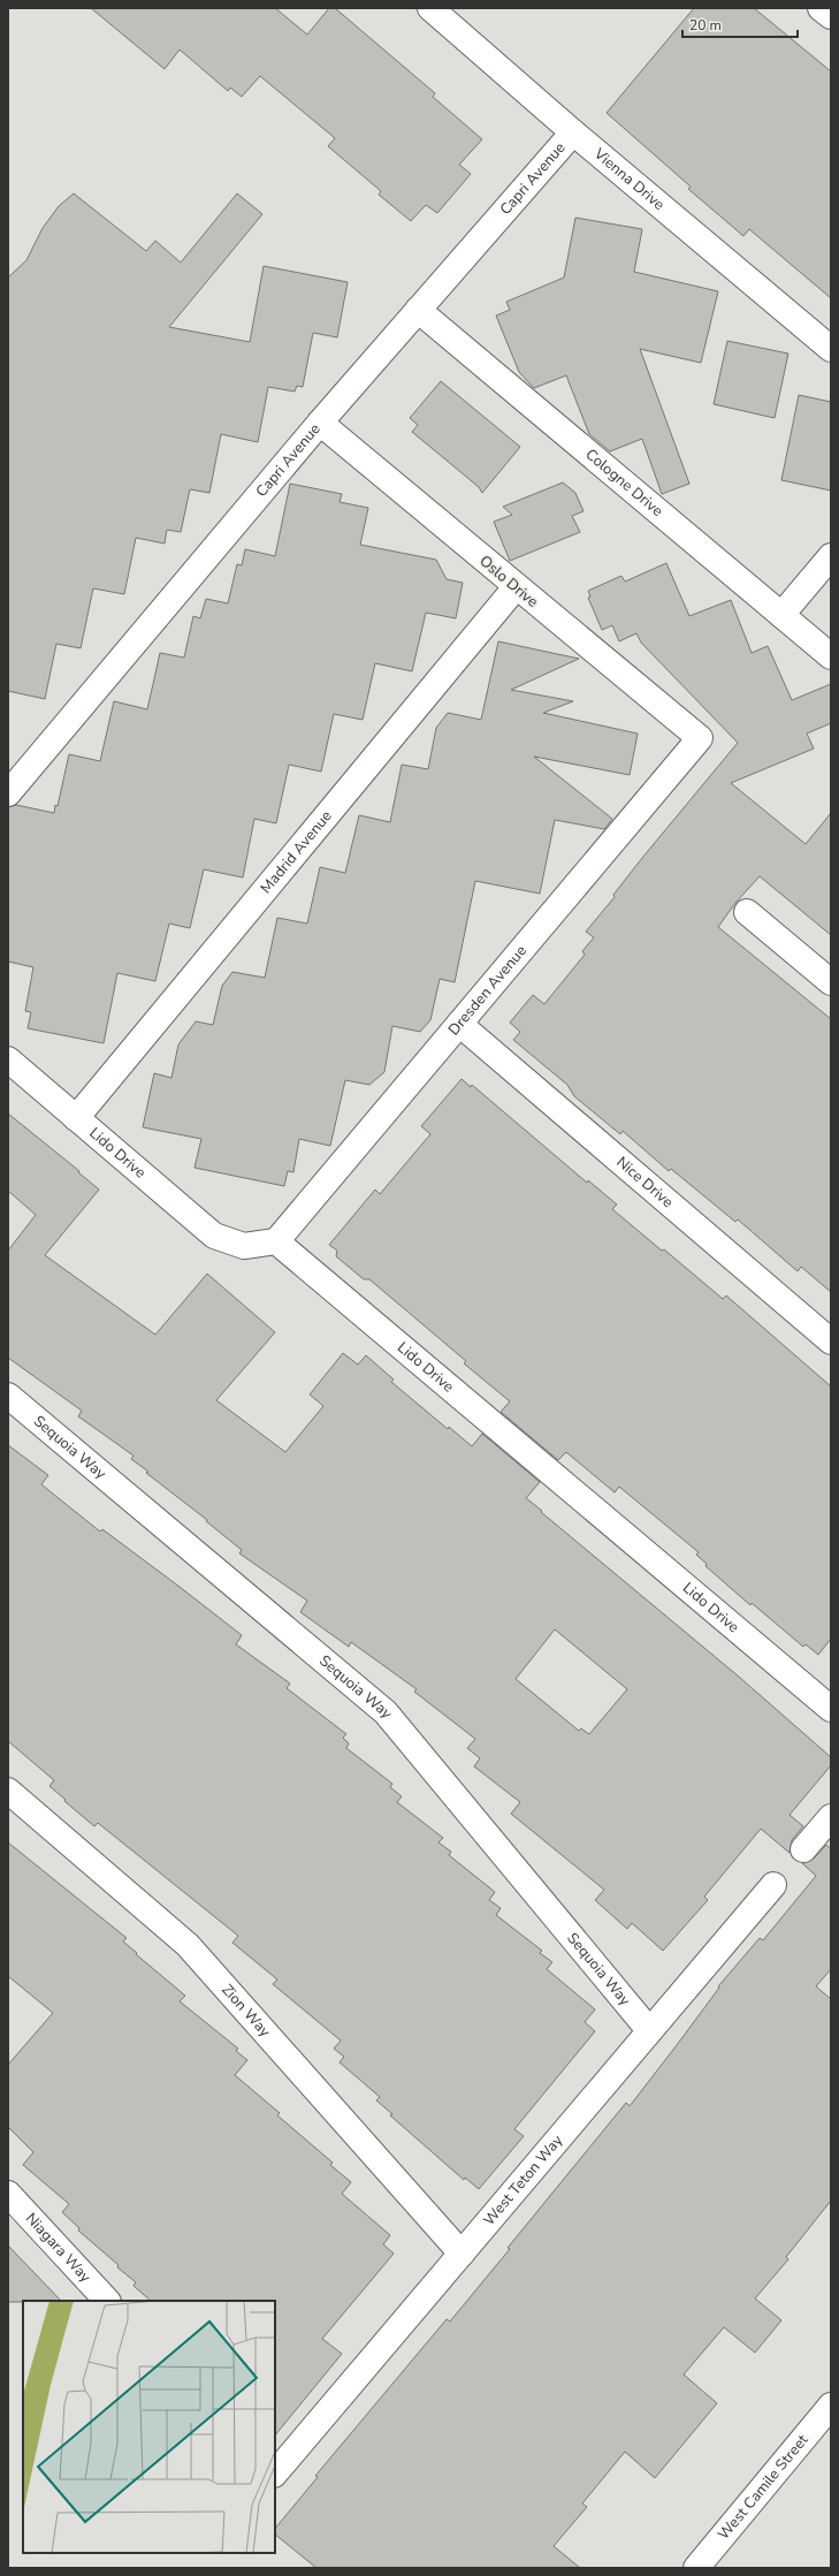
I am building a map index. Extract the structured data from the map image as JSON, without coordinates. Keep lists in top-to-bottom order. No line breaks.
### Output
{"streets":{"street":["Capri Avenue","Vienna Drive","Cologne Drive","Oslo Drive","Madrid Avenue","Dresden Avenue","Lido Drive","Nice Drive","Sequoia Way","Zion Way","West Teton Way","Niagara Way","West Camile Street"]},"crossings":[["Capri Avenue","Vienna Drive"],["Capri Avenue","Cologne Drive"],["Capri Avenue","Oslo Drive"],["Oslo Drive","Madrid Avenue"],["Oslo Drive","Dresden Avenue"],["Madrid Avenue","Lido Drive"],["Dresden Avenue","Lido Drive"],["Dresden Avenue","Nice Drive"],["Sequoia Way","West Teton Way"],["Zion Way","West Teton Way"]],"scale_bar":"20 m"}
